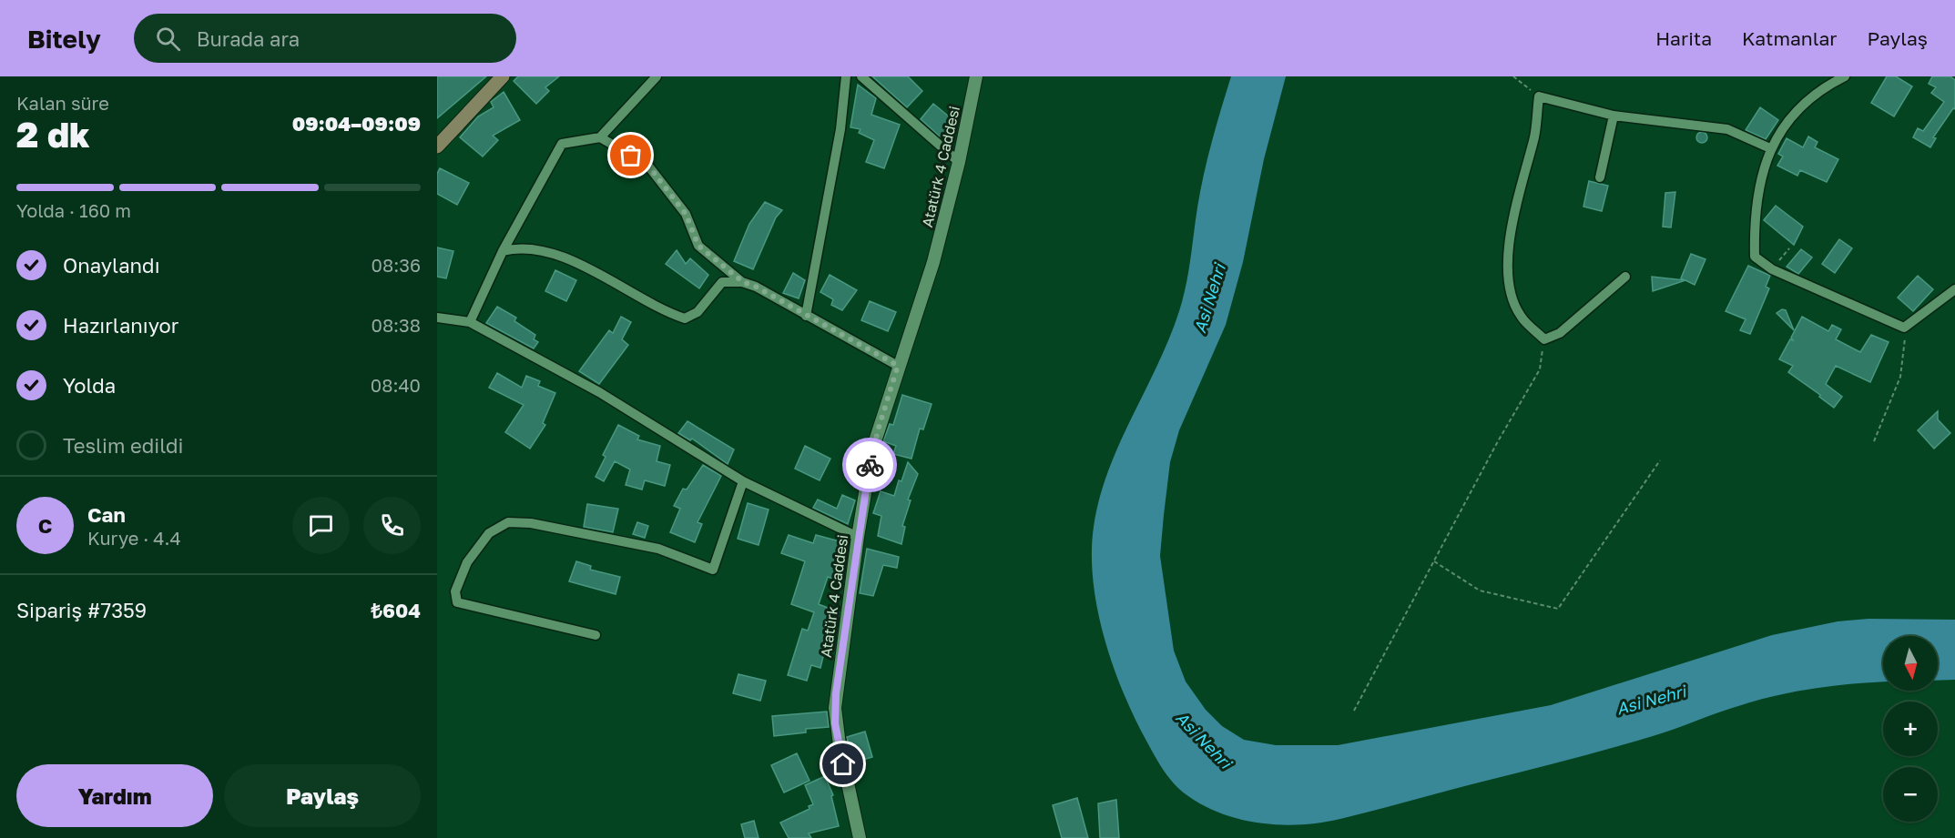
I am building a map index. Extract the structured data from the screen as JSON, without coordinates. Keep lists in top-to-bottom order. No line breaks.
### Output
{"streets":{"street":["Atatürk 4 Caddesi"]},"water":["Asi Nehri"],"north":"bottom","page":{"header":"Bitely","search":"Burada ara","nav":["Harita","Katmanlar","Paylaş"],"heading":["2 dk","Kalan süre","09:04–09:09"],"panel":["Can","Kurye · 4.4","Sipariş #7359","₺604"],"bar":"Yolda · 160 m","list":[["Onaylandı","08:36"],["Hazırlanıyor","08:38"],["Yolda","08:40"],"Teslim edildi"],"round":"C","map_buttons":["+","−"],"buttons":["Yardım","Paylaş"]}}
